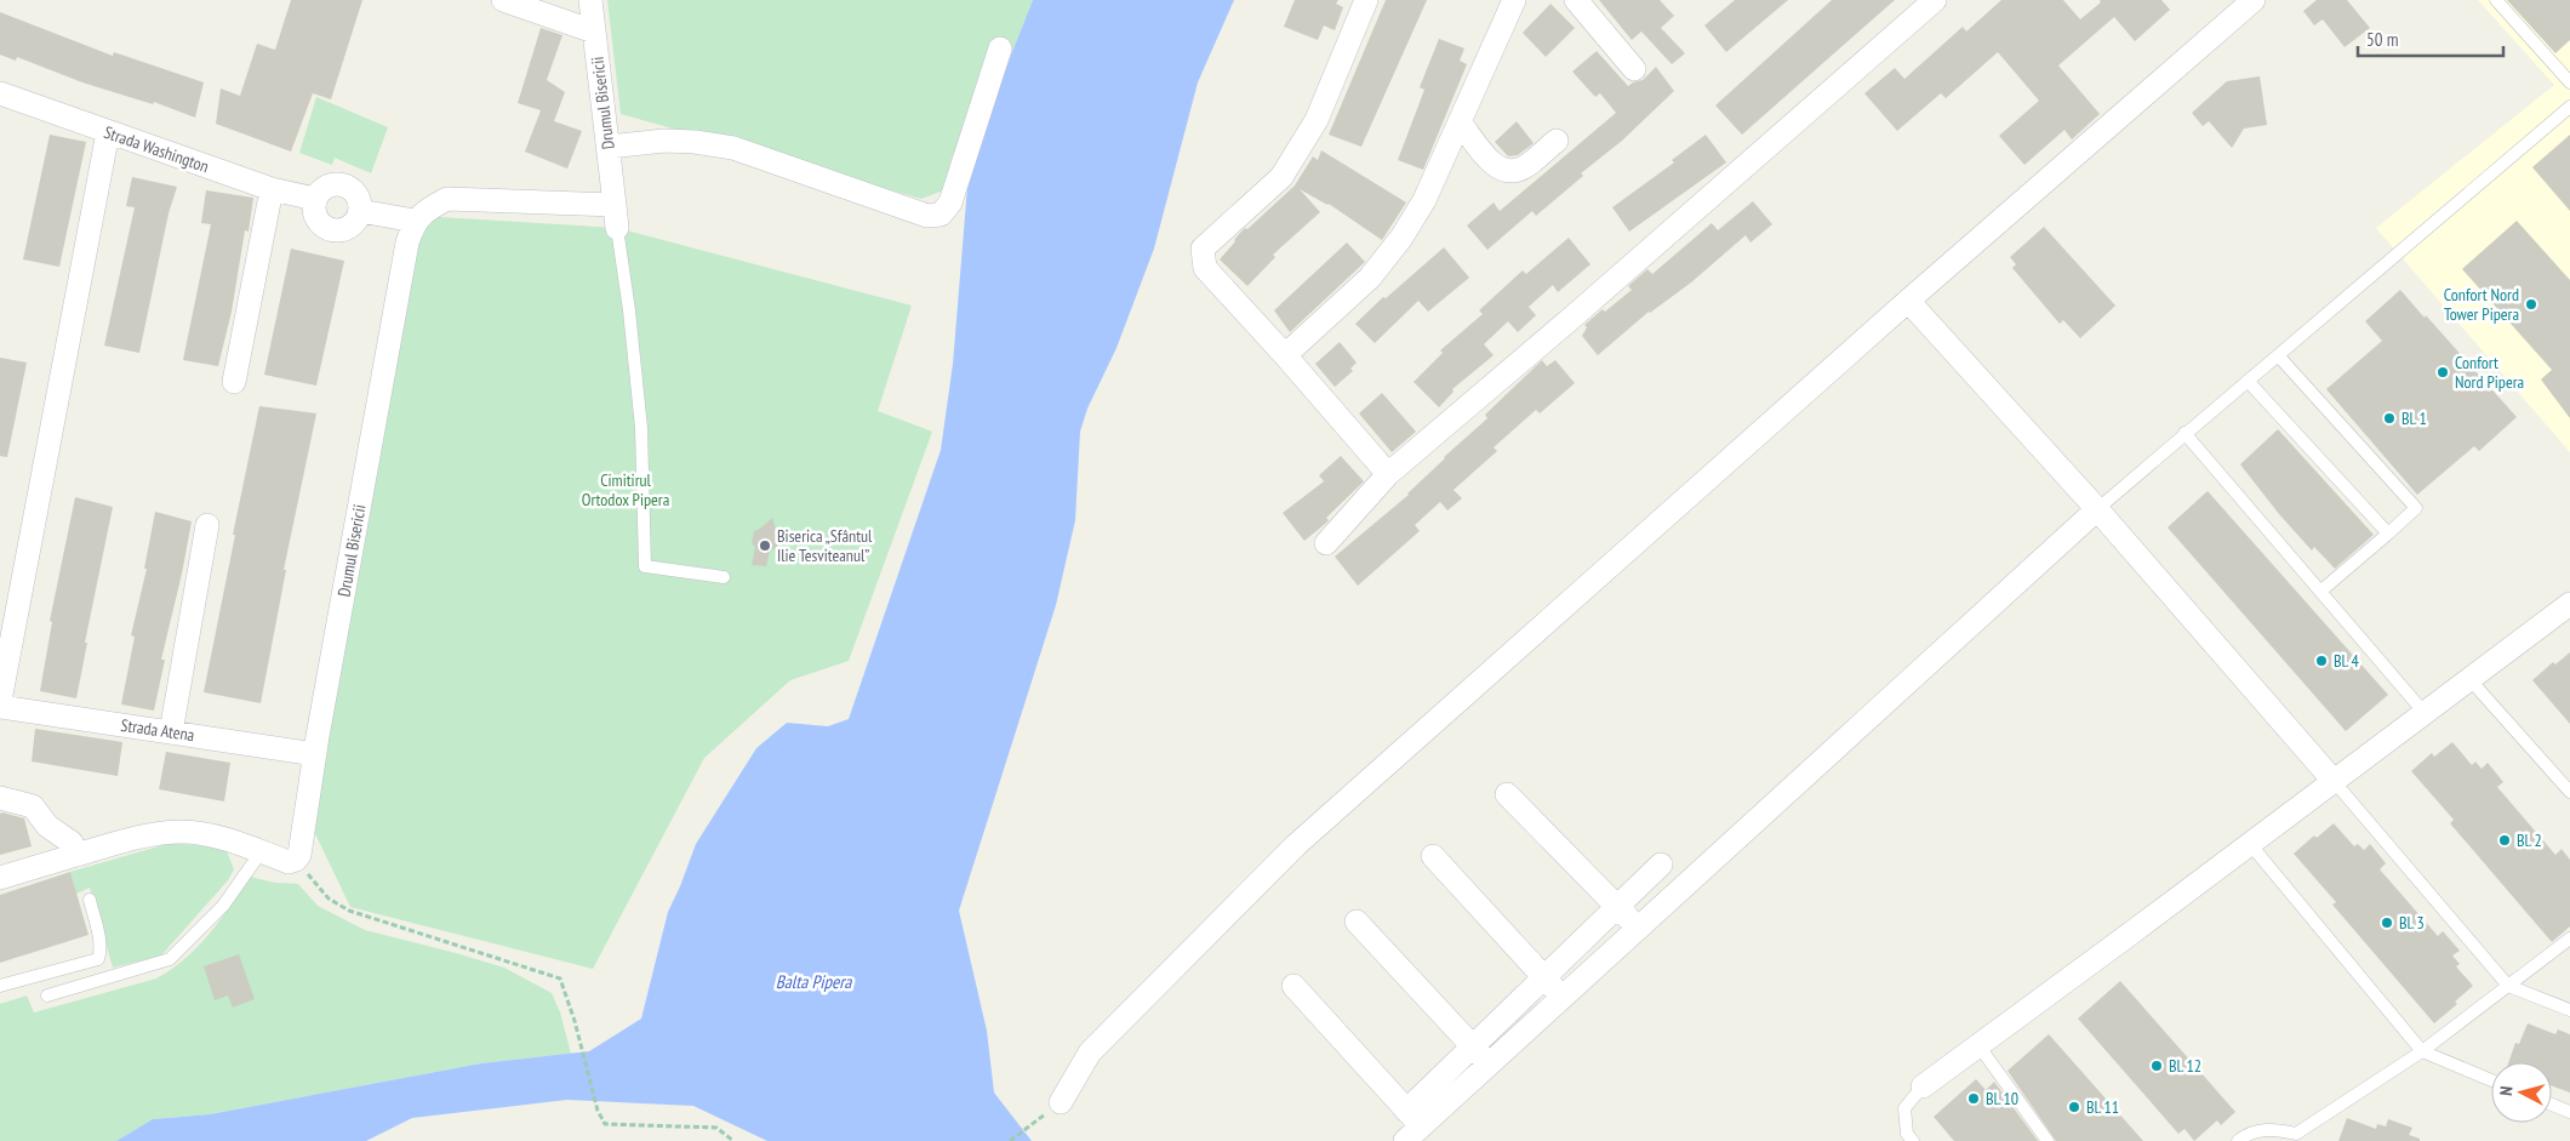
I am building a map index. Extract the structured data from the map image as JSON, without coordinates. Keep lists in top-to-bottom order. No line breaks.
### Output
{"streets":{"street":["Drumul Bisericii","Strada Washington","Strada Atena"]},"crossings":[["Drumul Bisericii","Strada Atena"]],"water":["Balta Pipera"],"parks":["Cimitirul Ortodox Pipera"],"places":["Confort Nord Tower Pipera","Confort Nord Pipera","Bl. 1","Biserica „Sfântul Ilie Tesviteanul”","Bl. 4","Bl. 2","Bl. 3","Bl. 12","Bl. 10","Bl. 11"],"scale_bar":"50 m","north":"left"}
